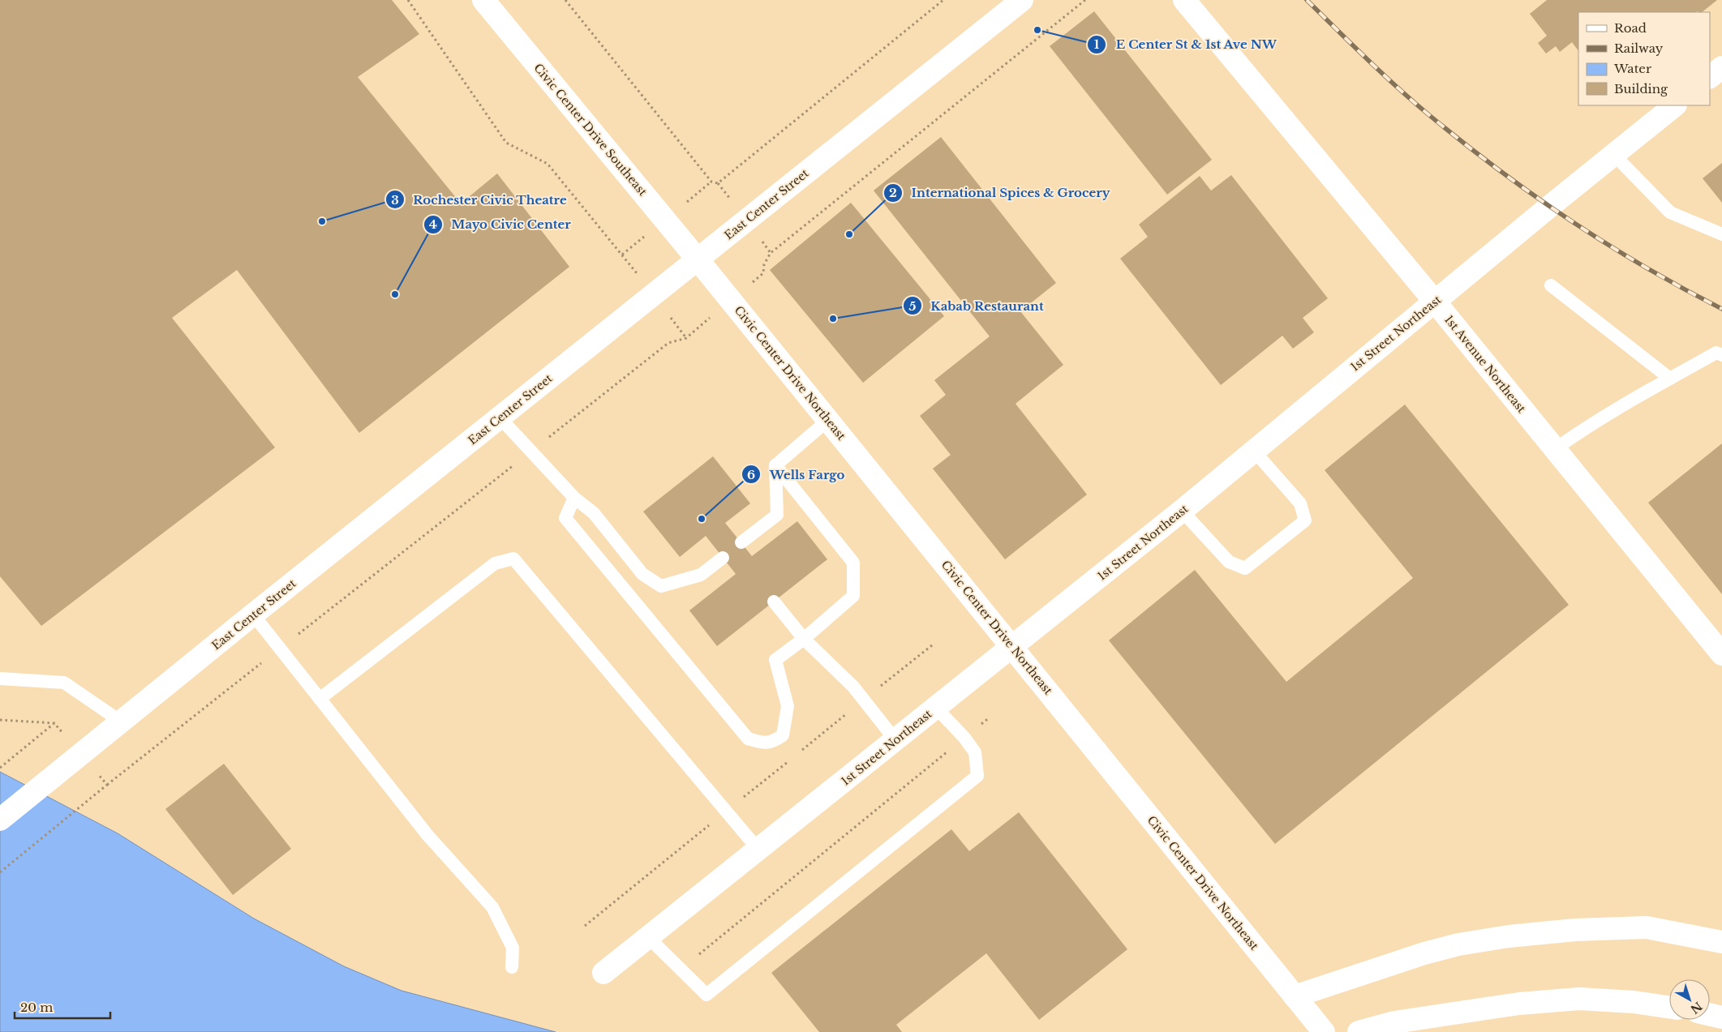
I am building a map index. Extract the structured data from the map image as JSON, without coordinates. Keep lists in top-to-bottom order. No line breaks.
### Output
{"streets":{"street":["Civic Center Drive Southeast","East Center Street","1st Street Northeast","1st Avenue Northeast","Civic Center Drive Northeast"]},"crossings":[["Civic Center Drive Southeast","East Center Street"],["Civic Center Drive Southeast","Civic Center Drive Northeast"],["East Center Street","Civic Center Drive Northeast"],["1st Street Northeast","1st Avenue Northeast"],["1st Street Northeast","Civic Center Drive Northeast"]],"places":["E Center St & 1st Ave NW","Rochester Civic Theatre","International Spices & Grocery","Mayo Civic Center","Kabab Restaurant","Wells Fargo"],"legend":["Road","Railway","Water","Building"],"scale_bar":"20 m","north":"bottom right"}
